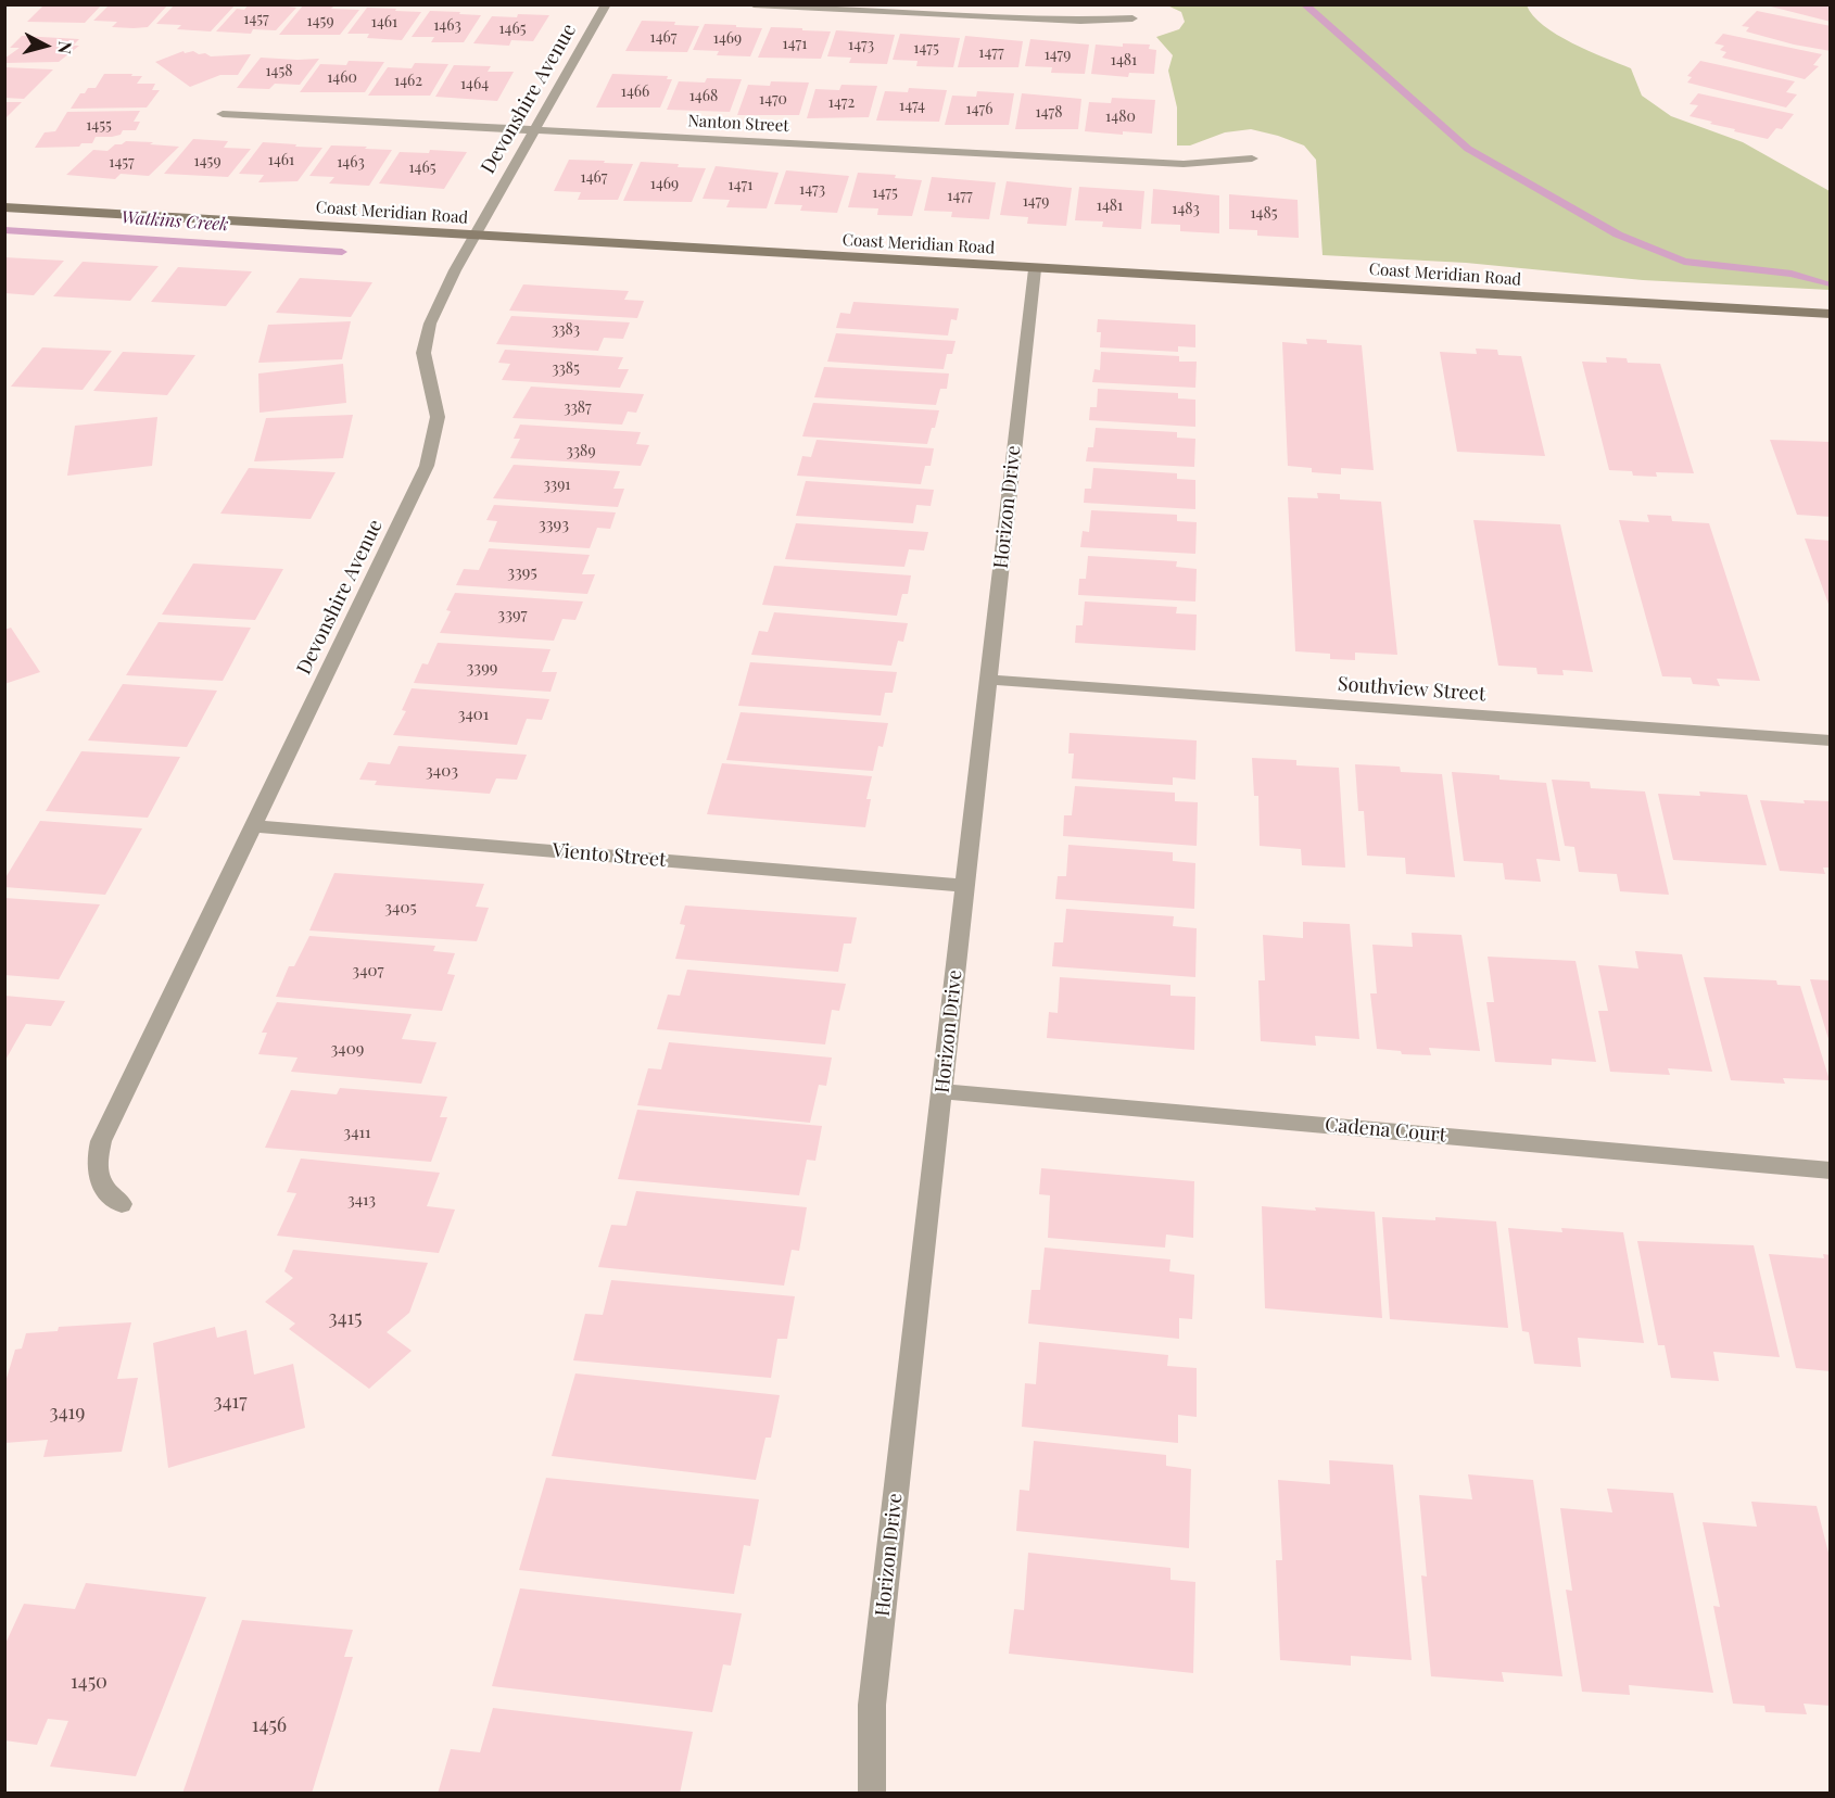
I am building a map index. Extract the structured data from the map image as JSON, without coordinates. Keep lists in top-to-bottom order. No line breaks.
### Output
{"streets":{"main road":["Coast Meridian Road"],"street":["Devonshire Avenue","Nanton Street","Horizon Drive","Southview Street","Viento Street","Cadena Court"]},"crossings":[["Devonshire Avenue","Nanton Street"],["Devonshire Avenue","Coast Meridian Road"],["Devonshire Avenue","Viento Street"],["Coast Meridian Road","Horizon Drive"],["Horizon Drive","Southview Street"],["Horizon Drive","Viento Street"],["Horizon Drive","Cadena Court"]],"water":["Watkins Creek"],"house_numbers":["1457","1459","1461","1463","1465","1467","1469","1471","1473","1475","1477","1479","1481","1458","1460","1462","1464","1466","1468","1470","1472","1474","1476","1478","1480","1455","1461","1459","1457","1463","1465","1467","1469","1471","1473","1475","1477","1479","1481","1483","1485","3383","3385","3387","3389","3391","3393","3395","3397","3399","3401","3403","3405","3407","3409","3411","3413","3415","3417","3419","1450","1456"],"north":"right"}
